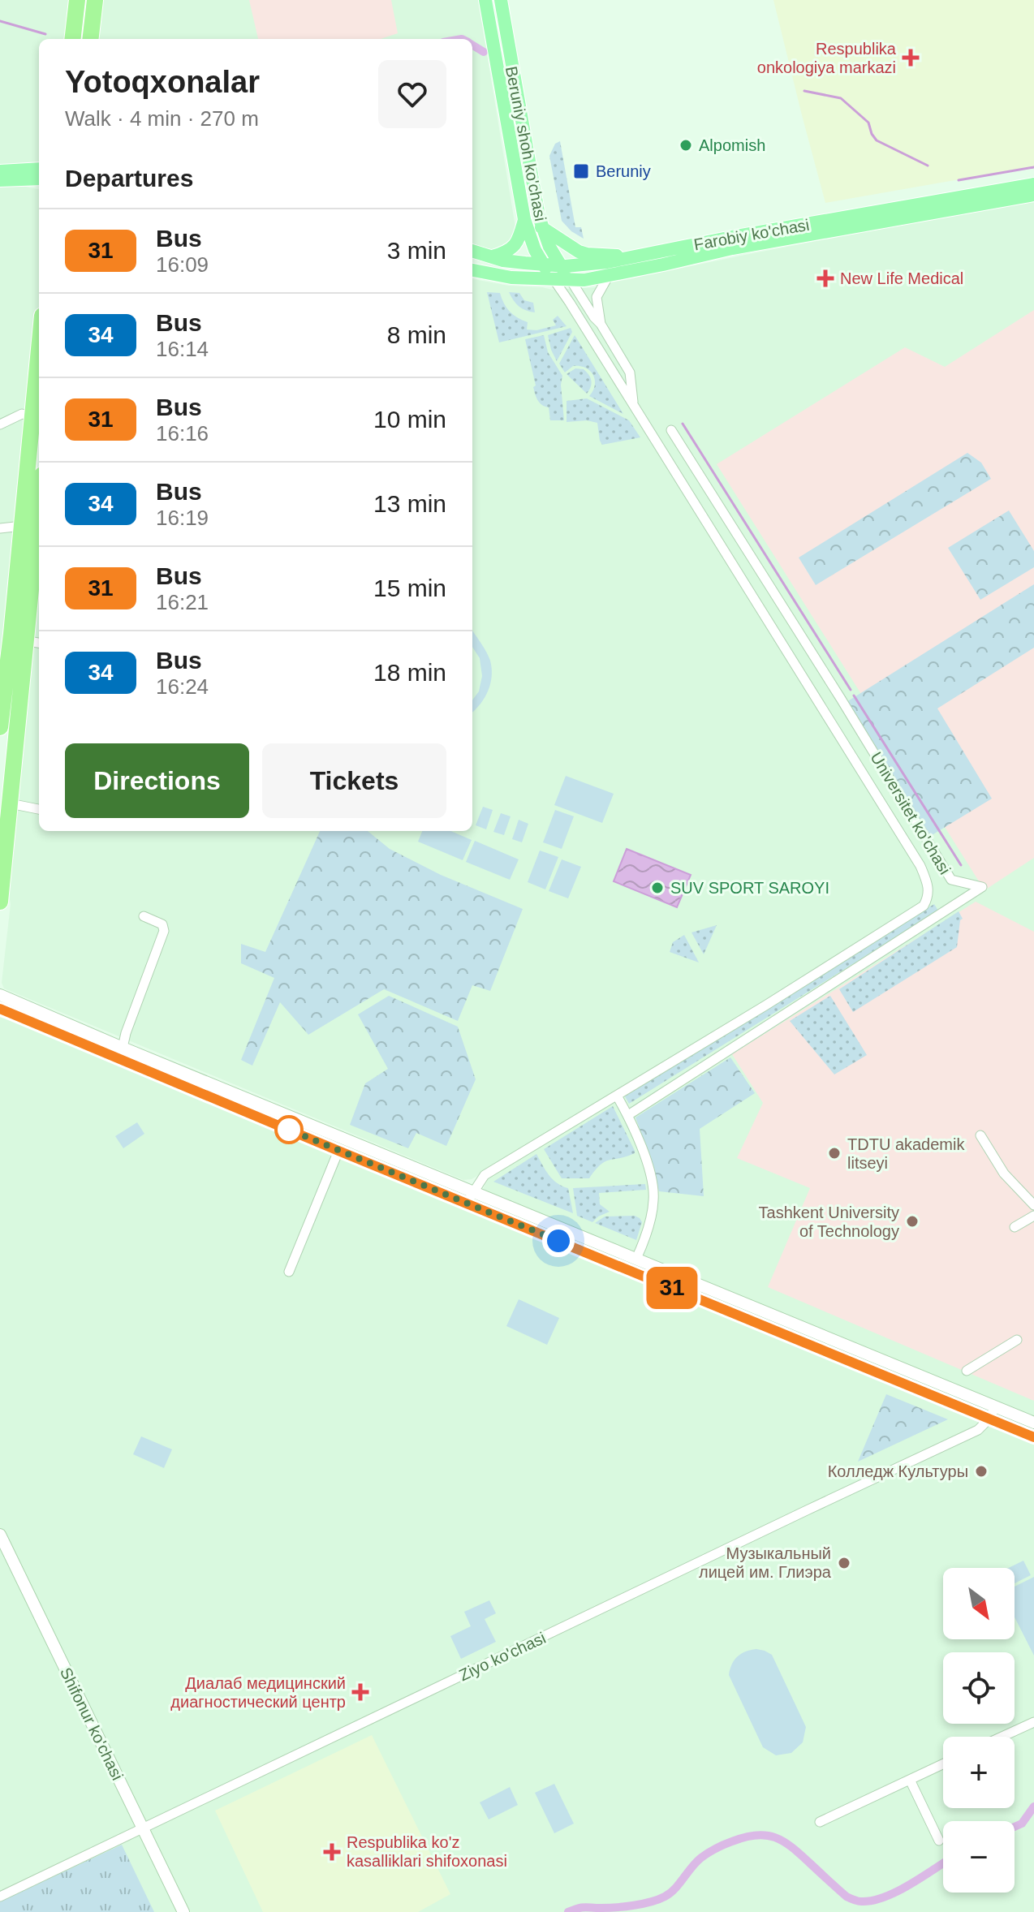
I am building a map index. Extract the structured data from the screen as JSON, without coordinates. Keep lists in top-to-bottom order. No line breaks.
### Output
{"streets":{"main road":["Beruniy shoh ko'chasi","Farobiy ko'chasi","Shifonur ko'chasi"],"street":["Universitet ko'chasi","Ziyo ko'chasi"]},"crossings":[["Beruniy shoh ko'chasi","Farobiy ko'chasi"],["Beruniy shoh ko'chasi","Universitet ko'chasi"],["Farobiy ko'chasi","Universitet ko'chasi"],["Ziyo ko'chasi","Shifonur ko'chasi"]],"places":{"health":["Respublika onkologiya markazi","New Life Medical","Диалаб медицинский диагностический центр","Respublika ko'z kasalliklari shifoxonasi"],"other":["Alpomish","SUV SPORT SAROYI","TDTU akademik litseyi","Tashkent University of Technology","Колледж Культуры","Музыкальный лицей им. Глиэра"],"transit":["Beruniy"]},"lines":["bus line 31"],"north":"bottom right","page":{"on_map":"31","heading":[["Yotoqxonalar","Walk · 4 min · 270 m"],"Departures"],"list":[{"mark":"31","name":"Bus","note":"16:09","value":"3 min"},{"mark":"34","name":"Bus","note":"16:14","value":"8 min"},{"mark":"31","name":"Bus","note":"16:16","value":"10 min"},{"mark":"34","name":"Bus","note":"16:19","value":"13 min"},{"mark":"31","name":"Bus","note":"16:21","value":"15 min"},{"mark":"34","name":"Bus","note":"16:24","value":"18 min"}],"buttons":["Directions","Tickets"],"map_buttons":["+","−"]}}
